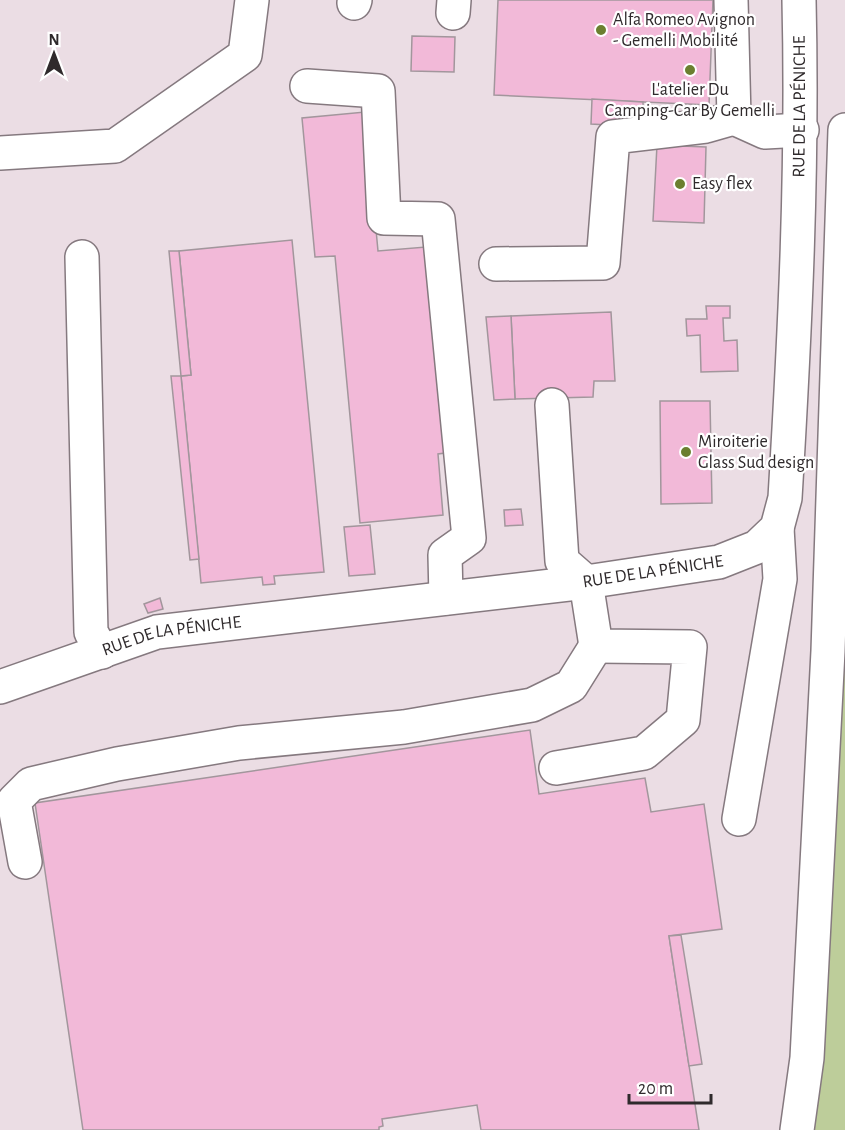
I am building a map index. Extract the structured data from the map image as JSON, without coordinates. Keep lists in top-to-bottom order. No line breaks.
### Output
{"streets":{"main road":["RUE DE LA PÉNICHE"]},"places":["Alfa Romeo Avignon - Gemelli Mobilité","L'atelier Du Camping-Car By Gemelli","Easy flex","Miroiterie Glass Sud design"],"scale_bar":"20 m","north":"top"}
